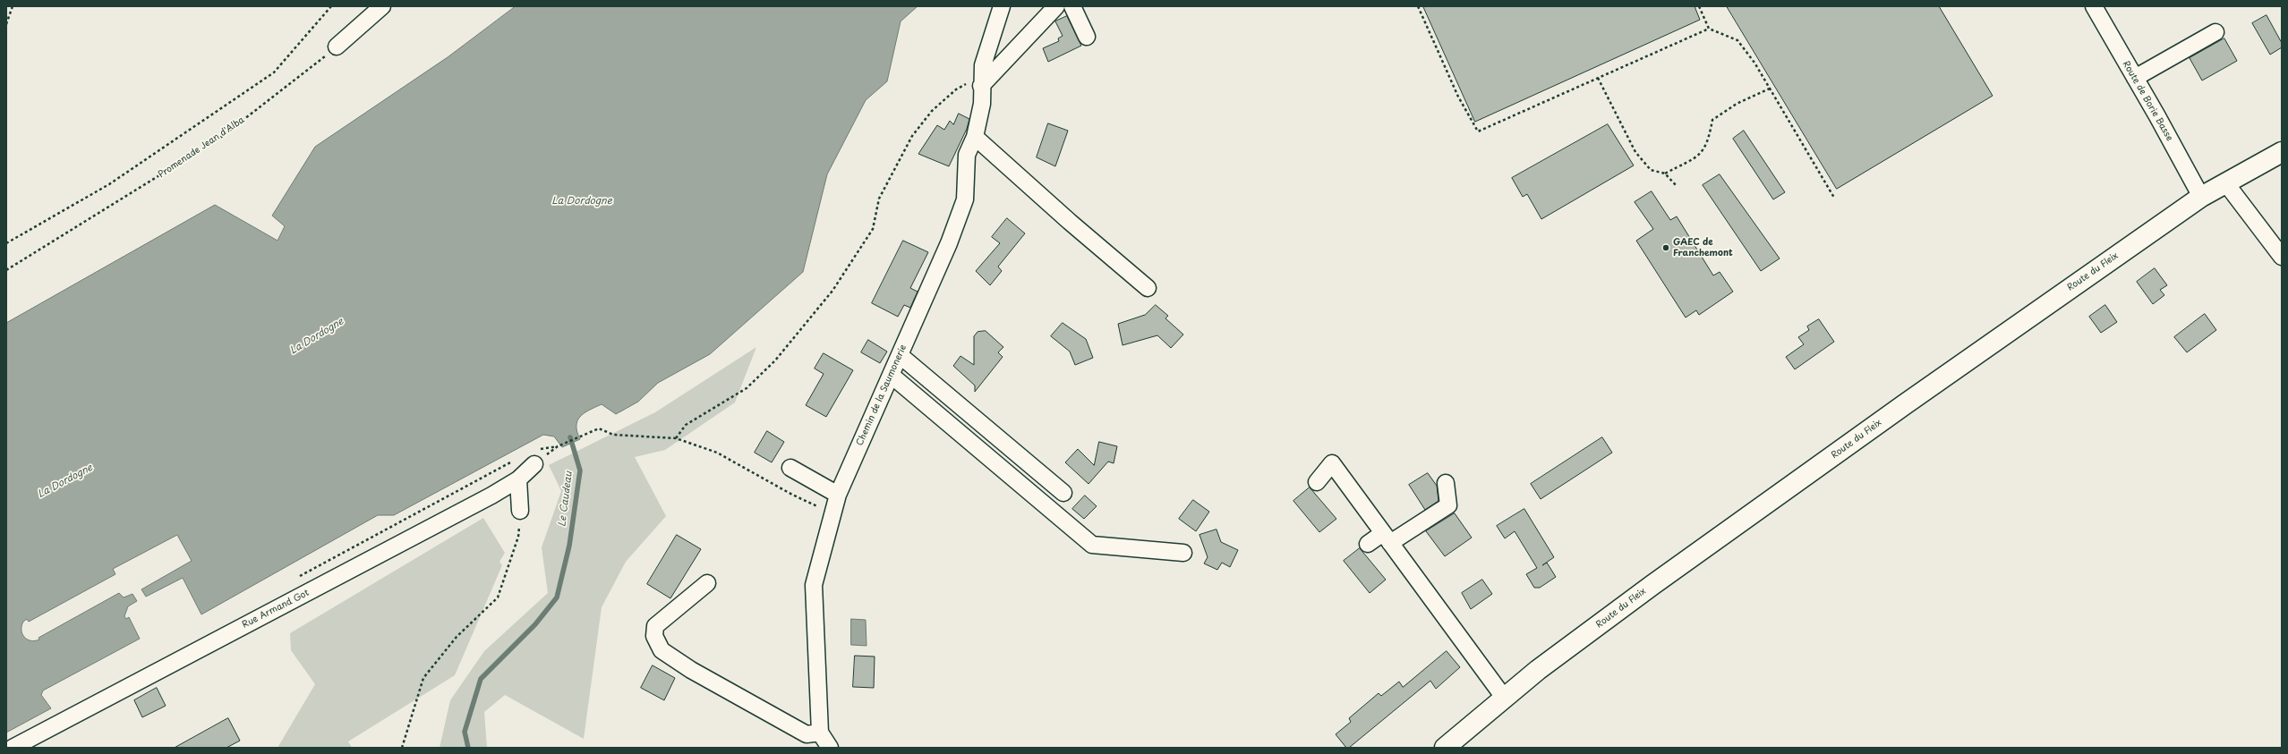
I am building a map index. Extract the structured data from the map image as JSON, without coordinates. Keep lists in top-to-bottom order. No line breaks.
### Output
{"streets":{"main road":["Route du Fleix"],"street":["Route de Borie Basse","Chemin de la Saumonerie","Rue Armand Got"],"path":["Promenade Jean d'Alba"]},"crossings":[["Route de Borie Basse","Route du Fleix"]],"water":["La Dordogne","Le Caudeau"],"places":["GAEC de Franchemont"]}
